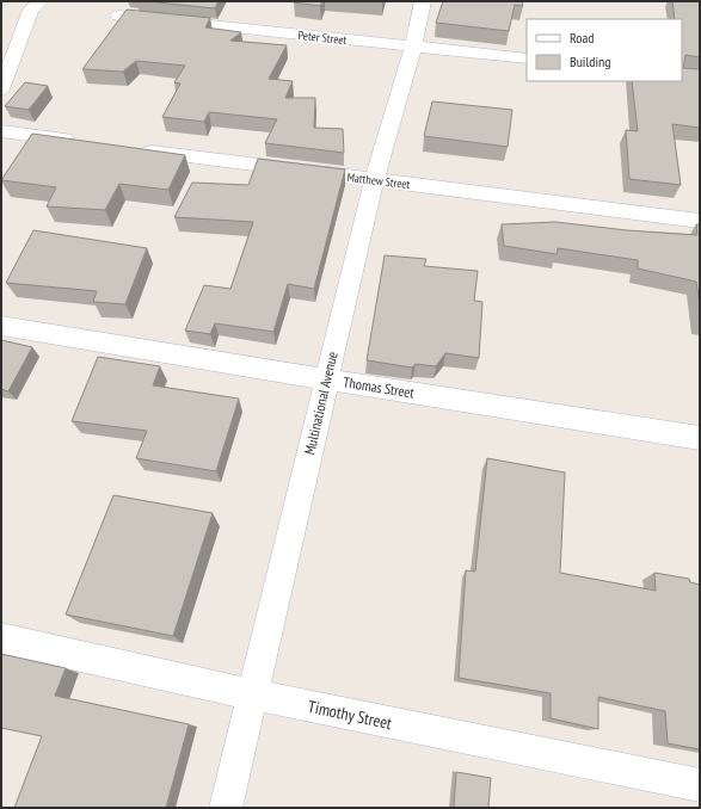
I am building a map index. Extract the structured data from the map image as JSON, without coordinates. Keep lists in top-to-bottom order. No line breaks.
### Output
{"streets":{"street":["Peter Street","Matthew Street","Thomas Street","Multinational Avenue","Timothy Street"]},"crossings":[["Peter Street","Multinational Avenue"],["Matthew Street","Multinational Avenue"],["Thomas Street","Multinational Avenue"],["Multinational Avenue","Timothy Street"]],"legend":["Road","Building"]}
